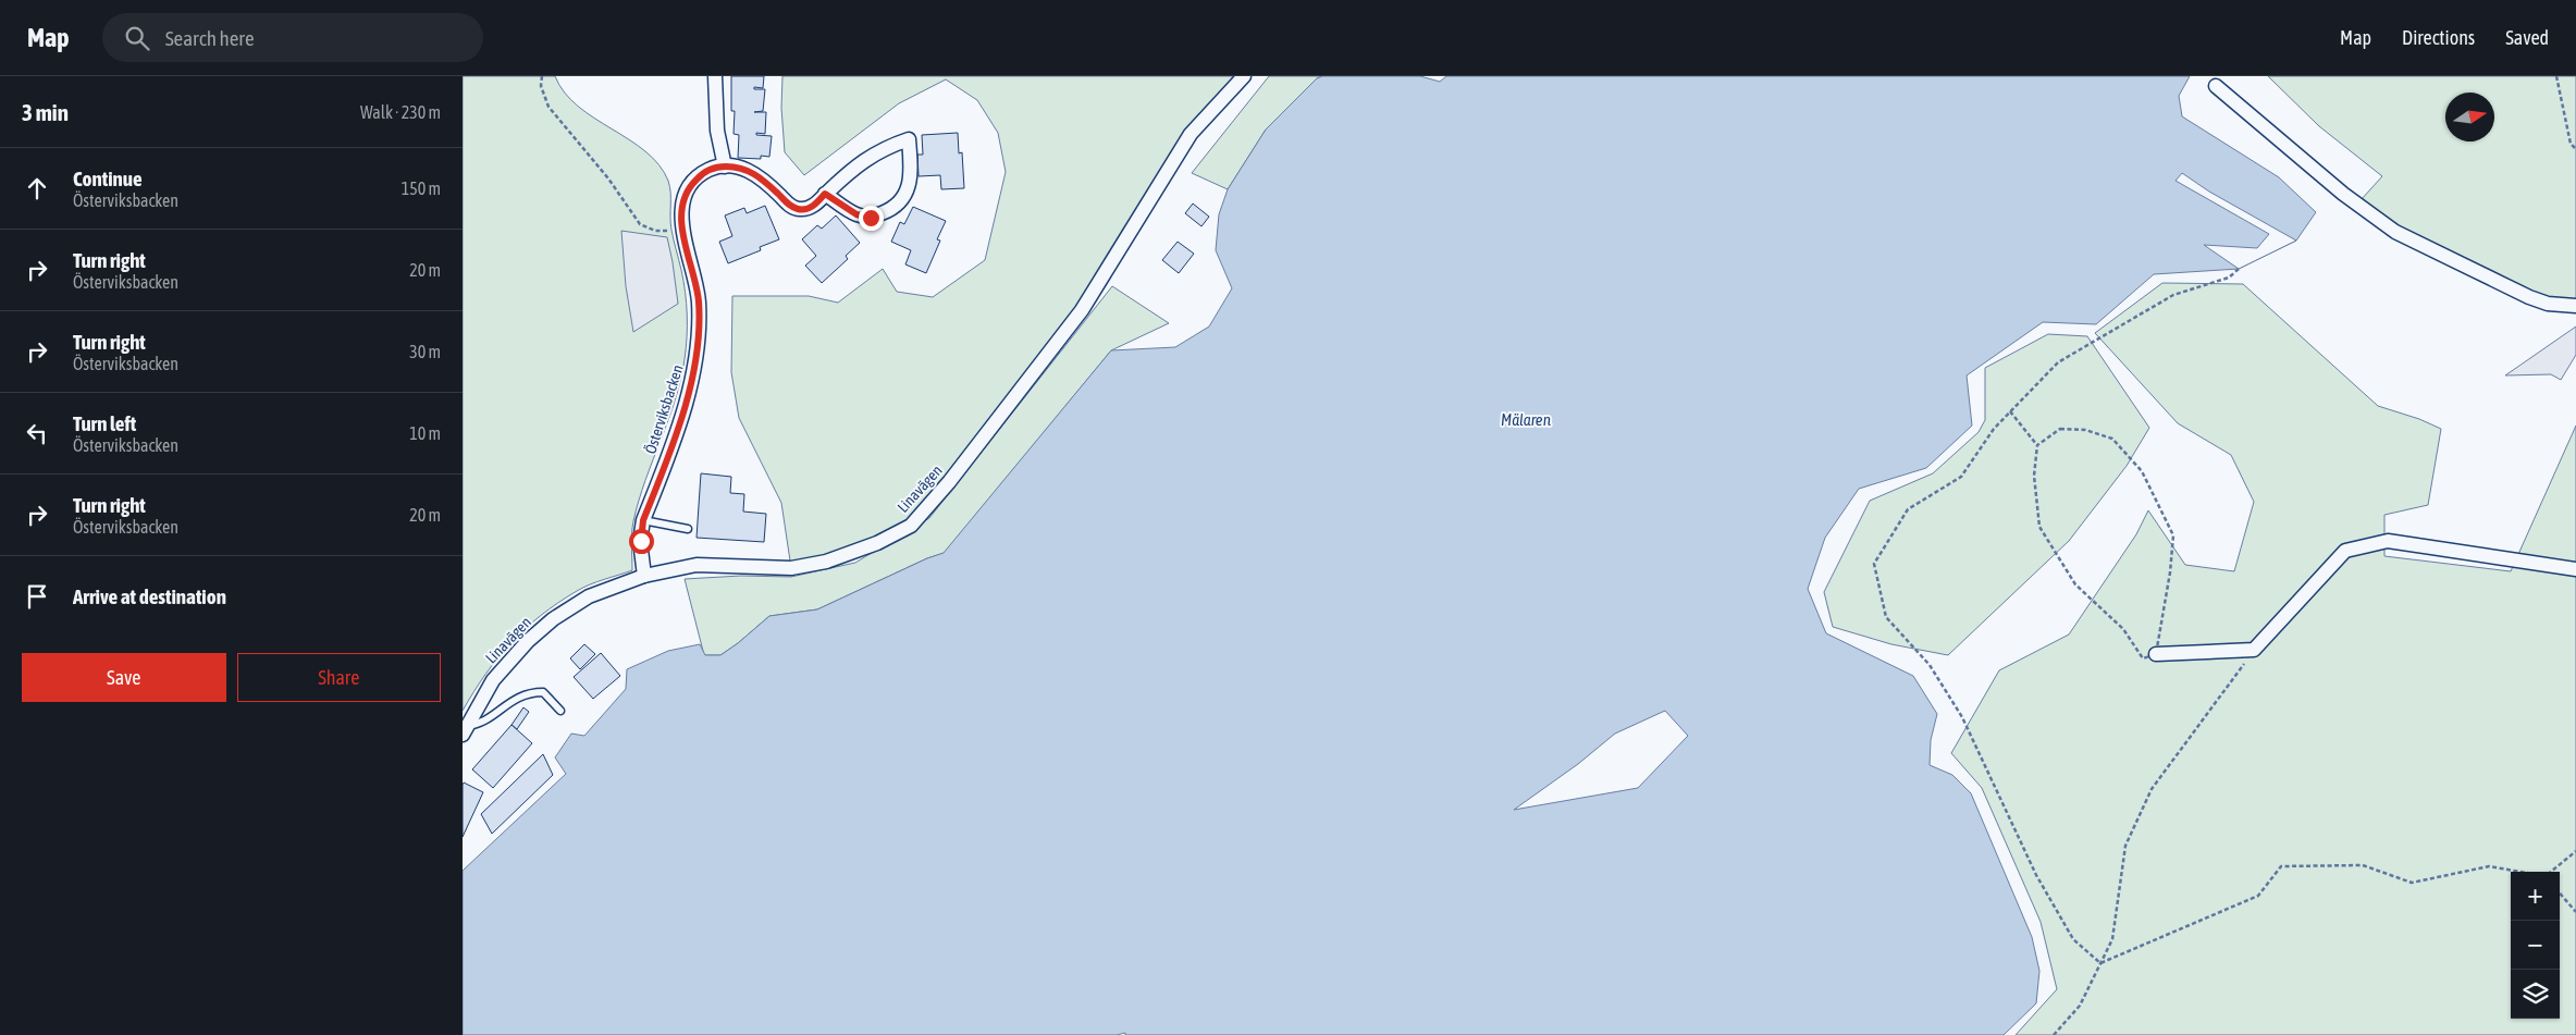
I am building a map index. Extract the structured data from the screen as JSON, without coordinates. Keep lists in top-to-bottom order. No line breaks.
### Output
{"streets":{"street":["Österviksbacken","Linavägen"]},"crossings":[["Österviksbacken","Linavägen"]],"water":["Mälaren"],"north":"right","page":{"header":"Map","search":"Search here","nav":["Map","Directions","Saved"],"heading":["3 min","Walk · 230 m"],"list":[["Continue","Österviksbacken","150 m"],["Turn right","Österviksbacken","20 m"],["Turn right","Österviksbacken","30 m"],["Turn left","Österviksbacken","10 m"],["Turn right","Österviksbacken","20 m"],"Arrive at destination"],"buttons":["Save","Share"],"map_buttons":["+","−"]}}
